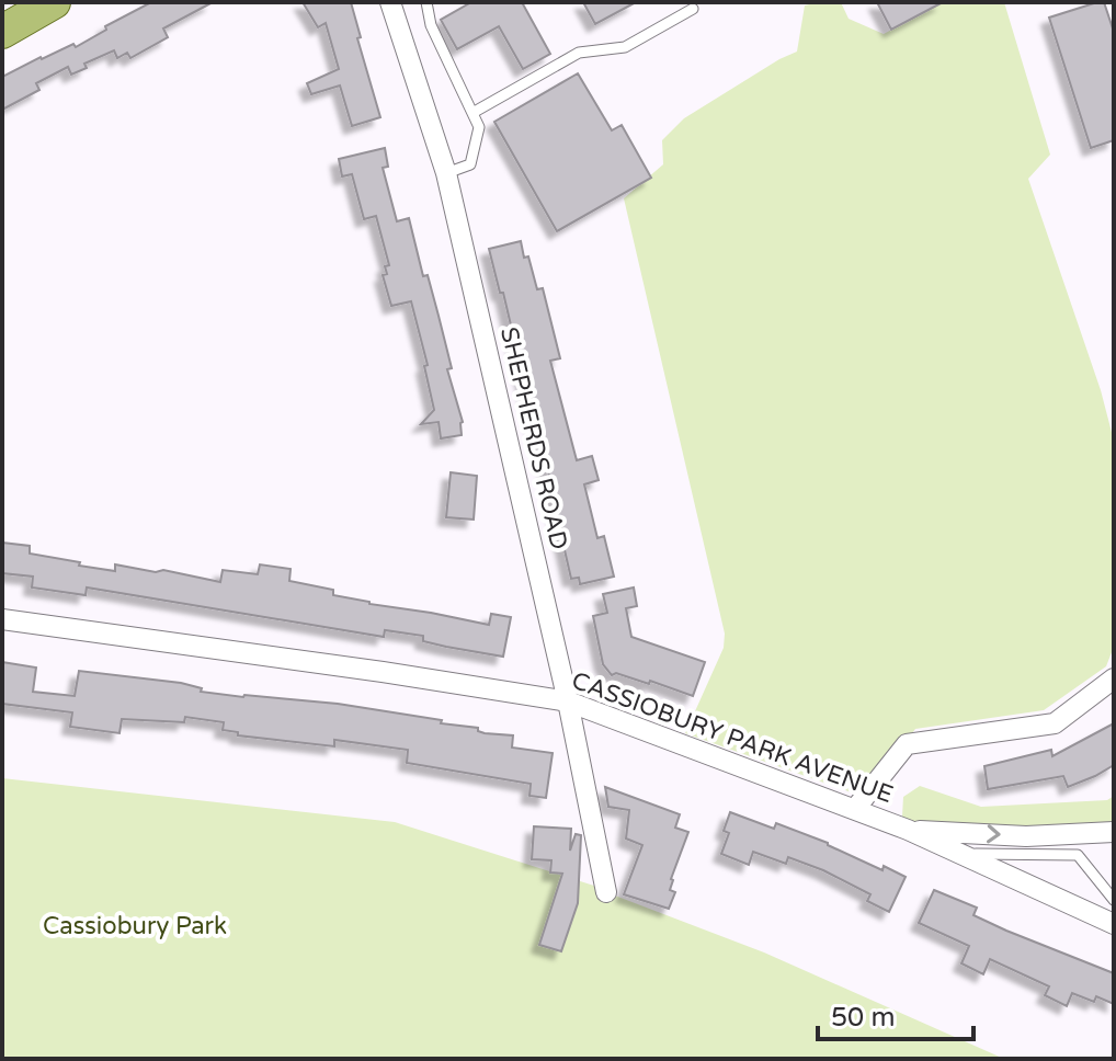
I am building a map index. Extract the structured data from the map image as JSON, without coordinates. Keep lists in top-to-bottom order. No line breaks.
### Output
{"streets":{"street":["SHEPHERDS ROAD","CASSIOBURY PARK AVENUE"]},"crossings":[["SHEPHERDS ROAD","CASSIOBURY PARK AVENUE"]],"parks":["Cassiobury Park"],"scale_bar":"50 m"}
